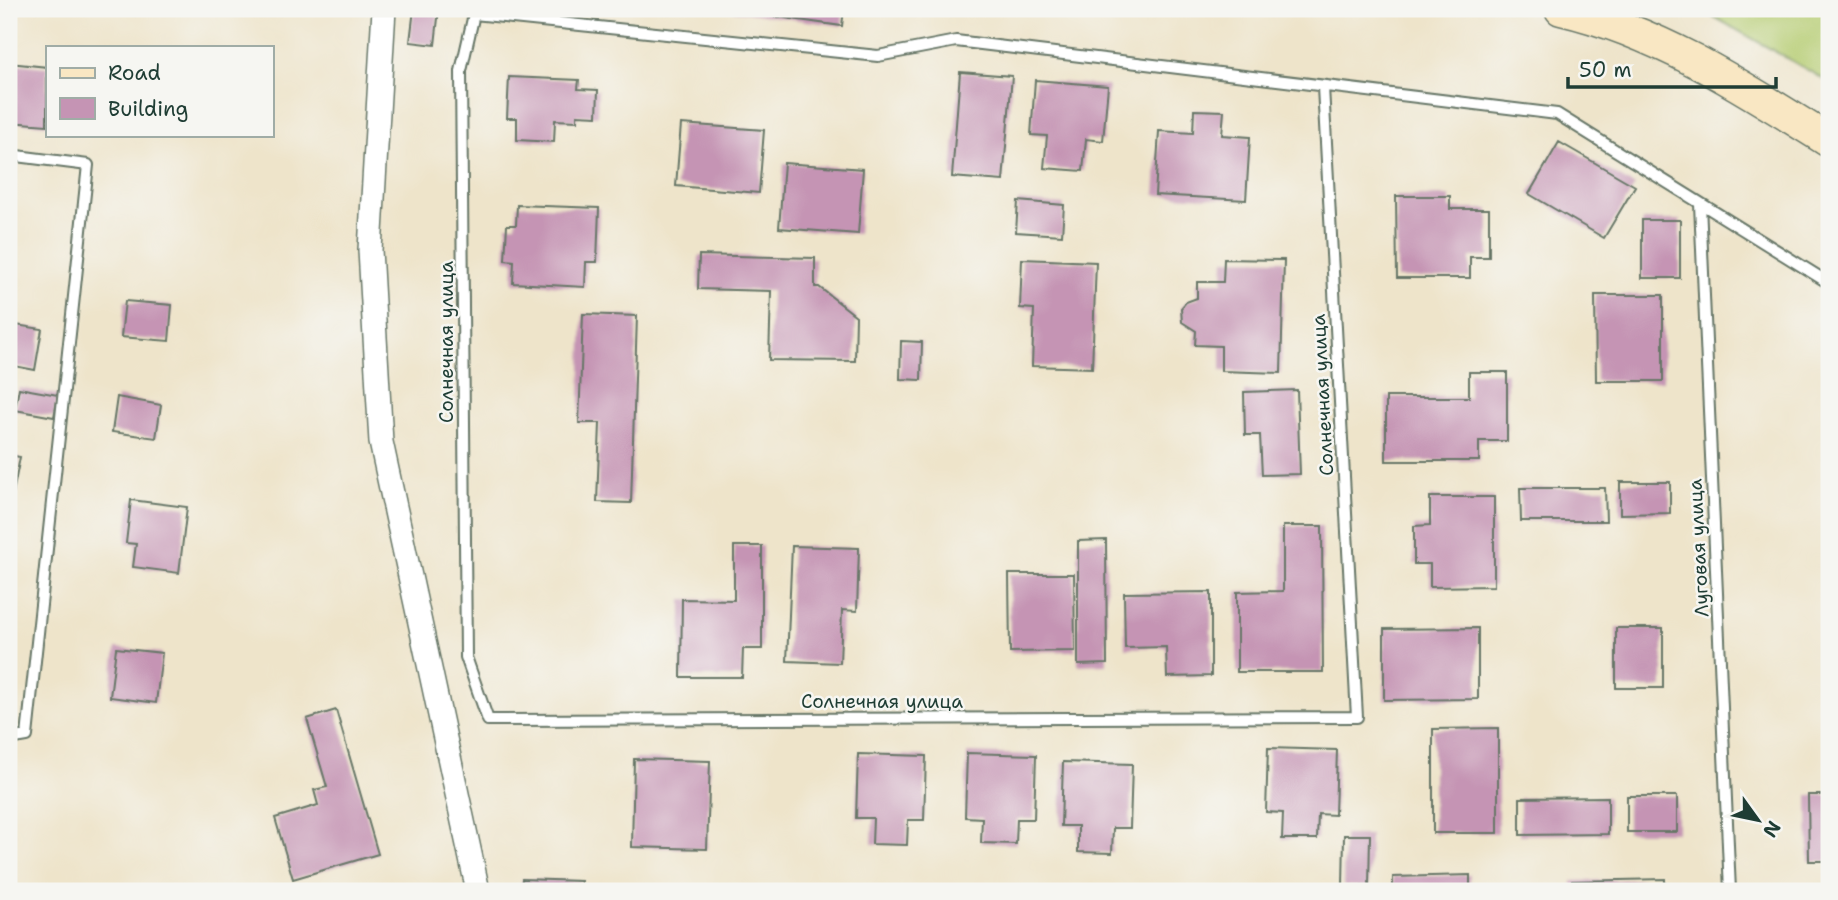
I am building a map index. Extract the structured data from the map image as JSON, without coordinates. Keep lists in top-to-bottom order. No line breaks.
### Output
{"streets":{"lane":["Солнечная улица","Луговая улица"]},"legend":["Road","Building"],"scale_bar":"50 m","north":"bottom right"}
